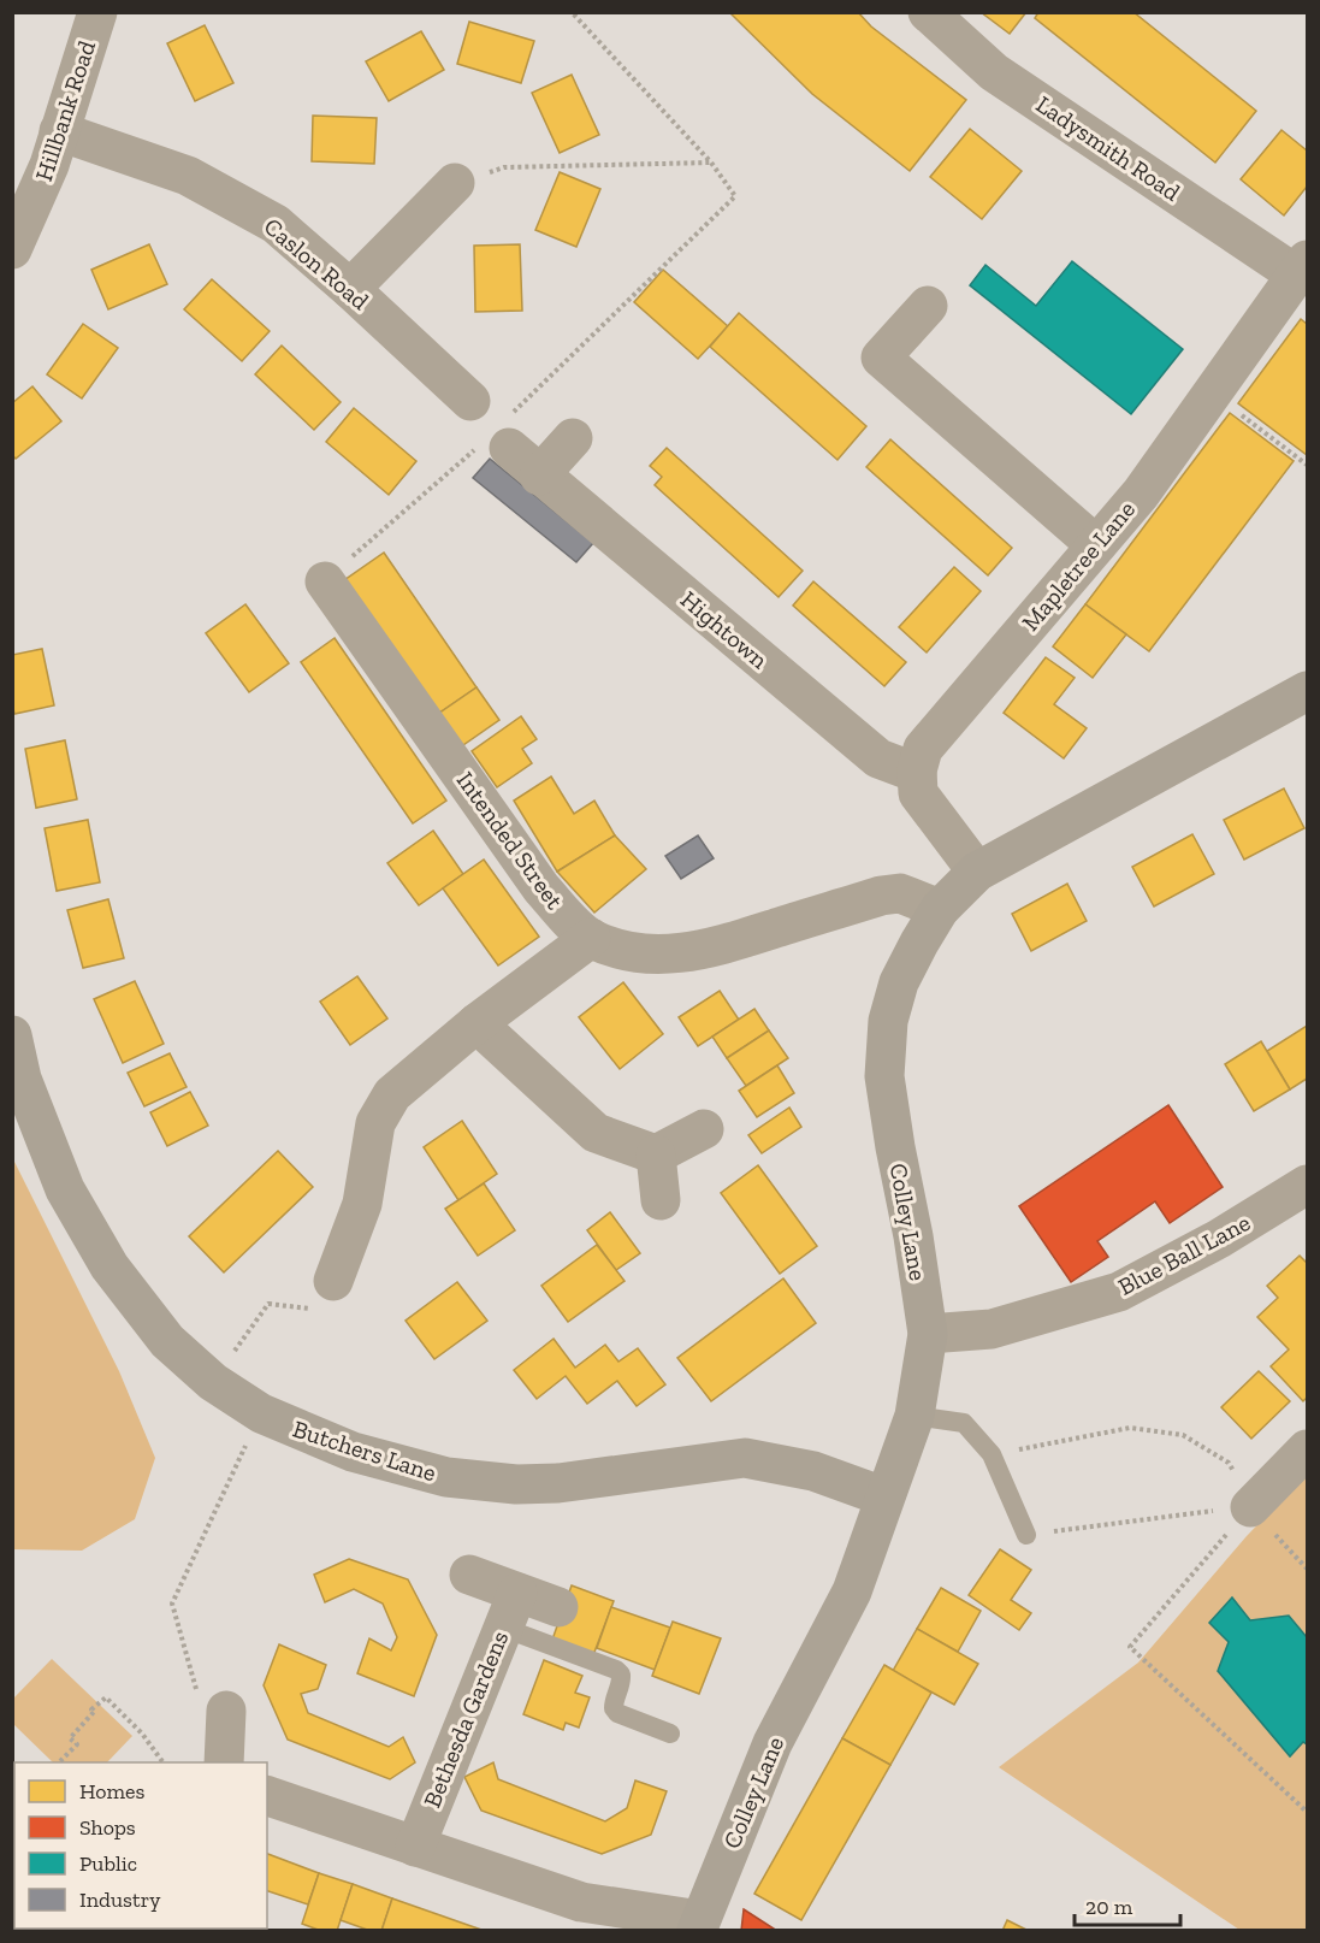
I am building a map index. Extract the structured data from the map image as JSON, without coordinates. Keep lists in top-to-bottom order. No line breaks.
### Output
{"streets":{"main road":["Colley Lane","Butchers Lane"],"street":["Hillbank Road","Ladysmith Road","Caslon Road","Mapletree Lane","Hightown","Intended Street","Blue Ball Lane","Bethesda Gardens"]},"crossings":[["Hillbank Road","Caslon Road"],["Ladysmith Road","Mapletree Lane"],["Caslon Road","Hightown"],["Mapletree Lane","Hightown"],["Intended Street","Colley Lane"],["Colley Lane","Blue Ball Lane"],["Colley Lane","Butchers Lane"]],"legend":["Homes","Shops","Public","Industry"],"scale_bar":"20 m"}
